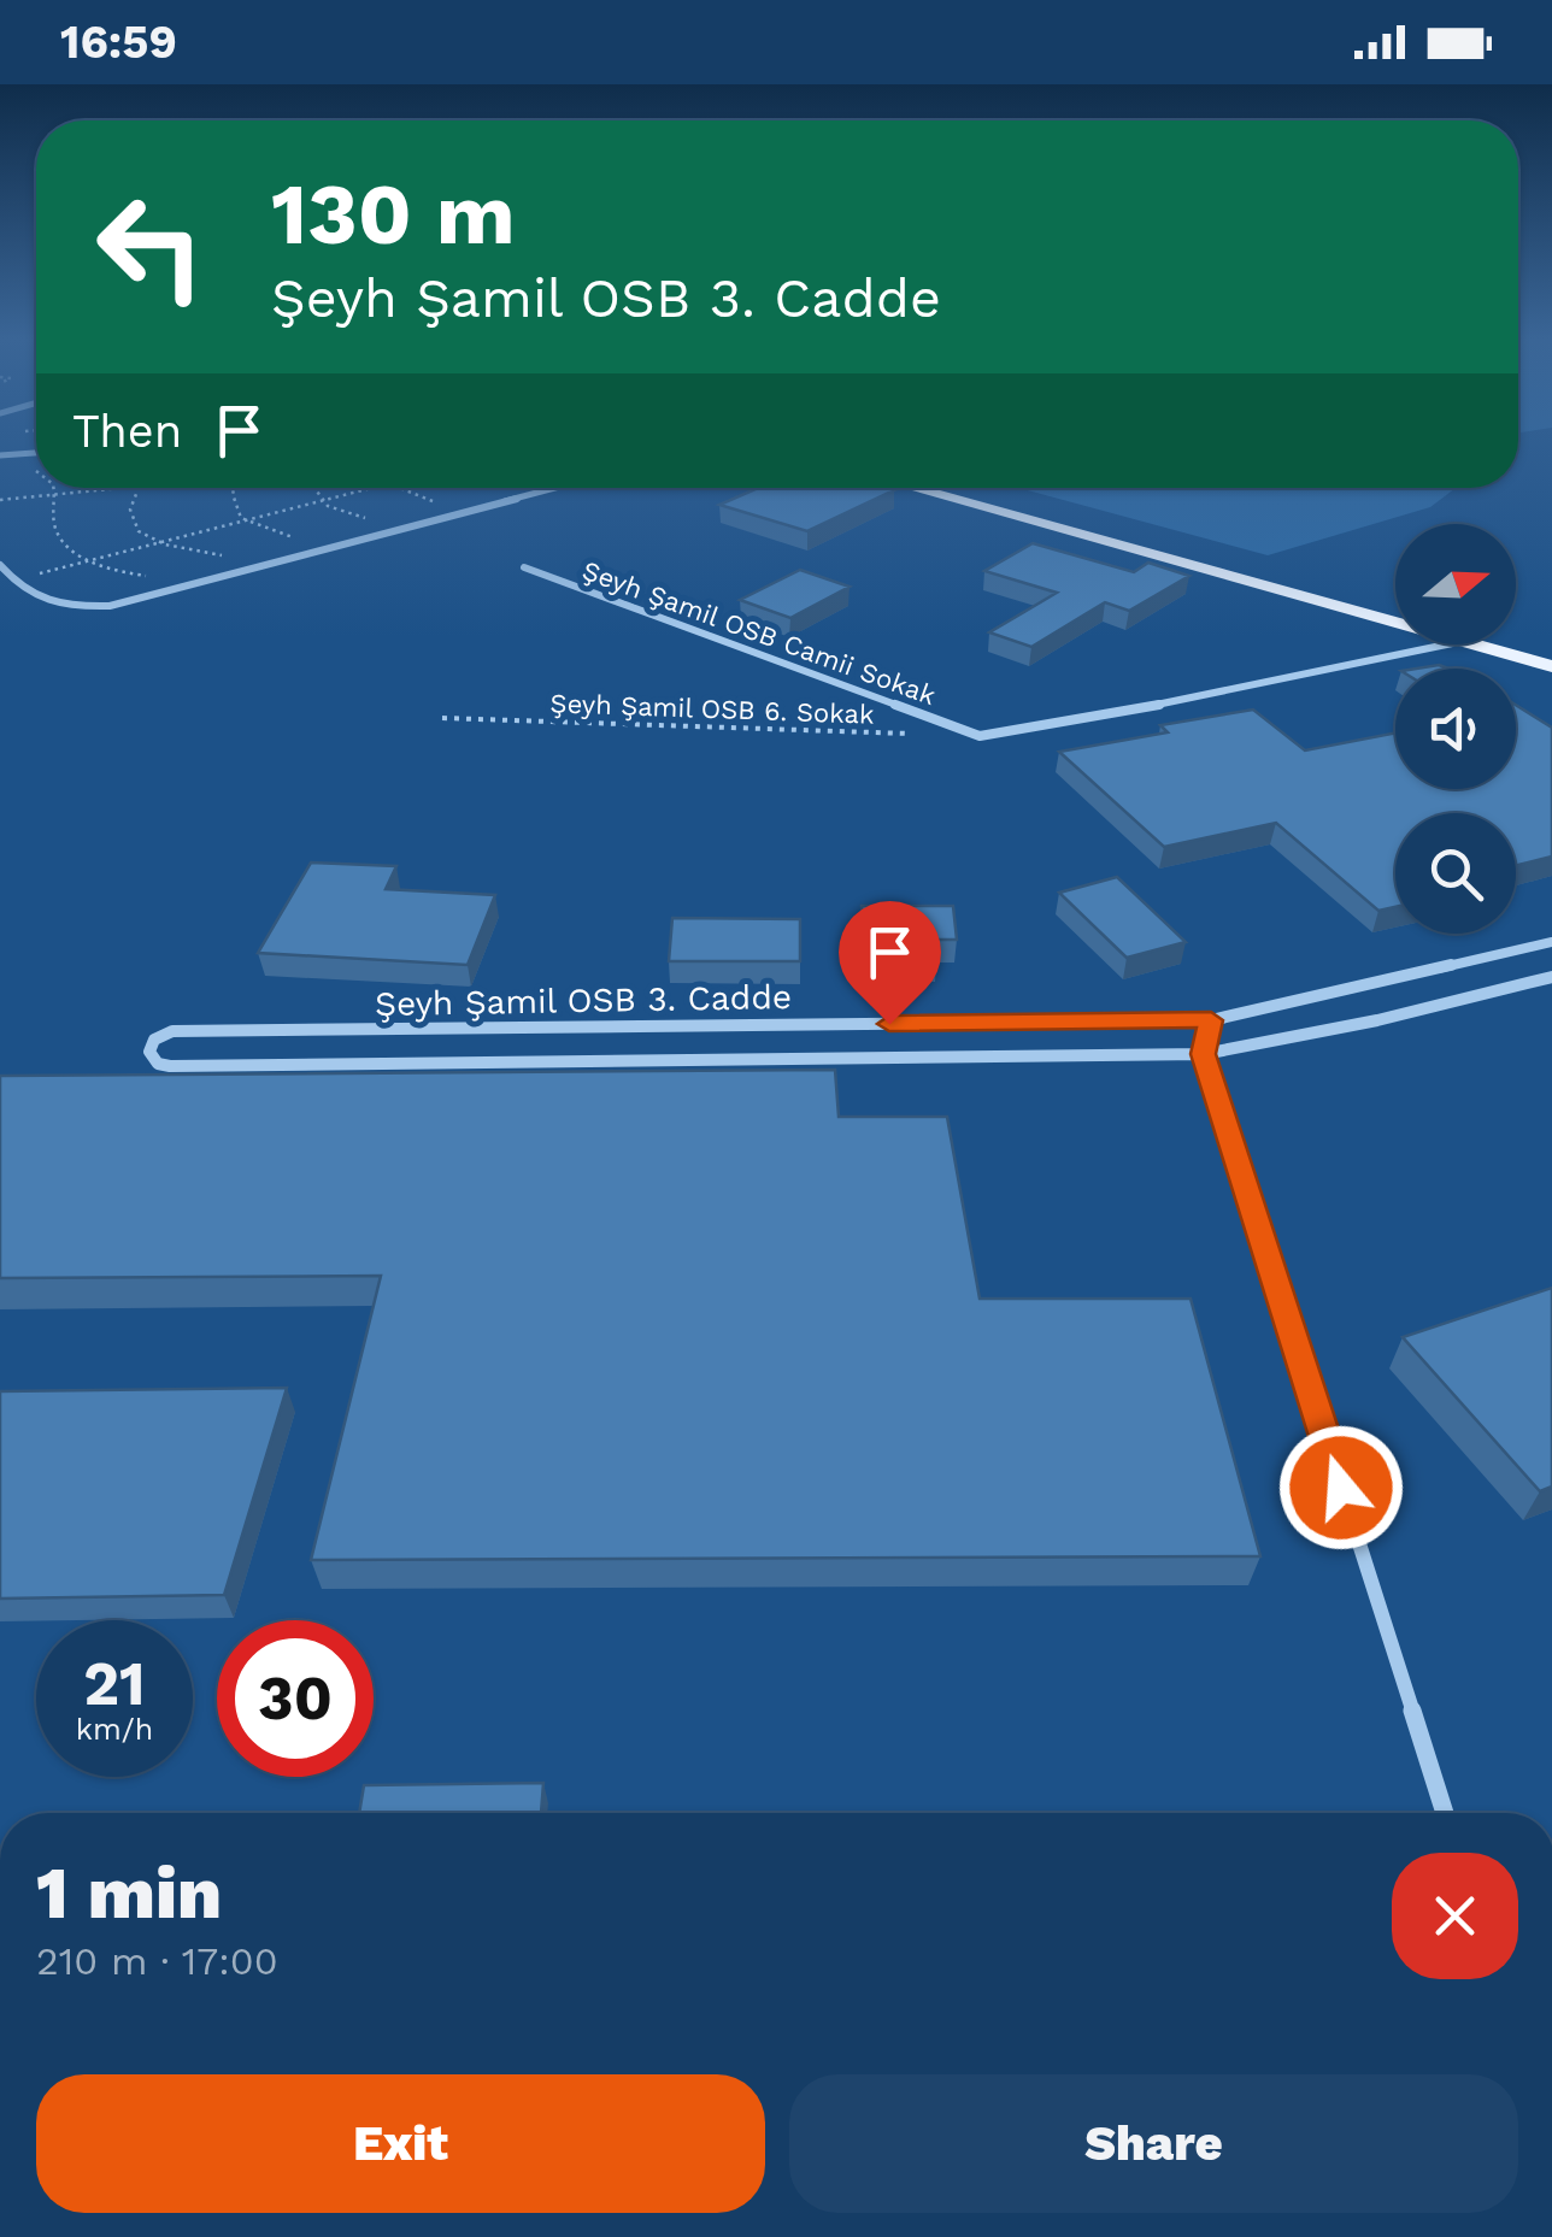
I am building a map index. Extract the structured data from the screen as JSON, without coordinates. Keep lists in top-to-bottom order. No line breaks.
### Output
{"streets":{"street":["Şeyh Şamil OSB Camii Sokak","Şeyh Şamil OSB 3. Cadde"],"path":["Şeyh Şamil OSB 6. Sokak"]},"north":"right","page":{"status":"16:59","turn":["130 m","Şeyh Şamil OSB 3. Cadde"],"then":"Then","speed":"21 km/h","limit":"30","heading":["1 min","210 m · 17:00"],"buttons":["Exit","Share"]}}
